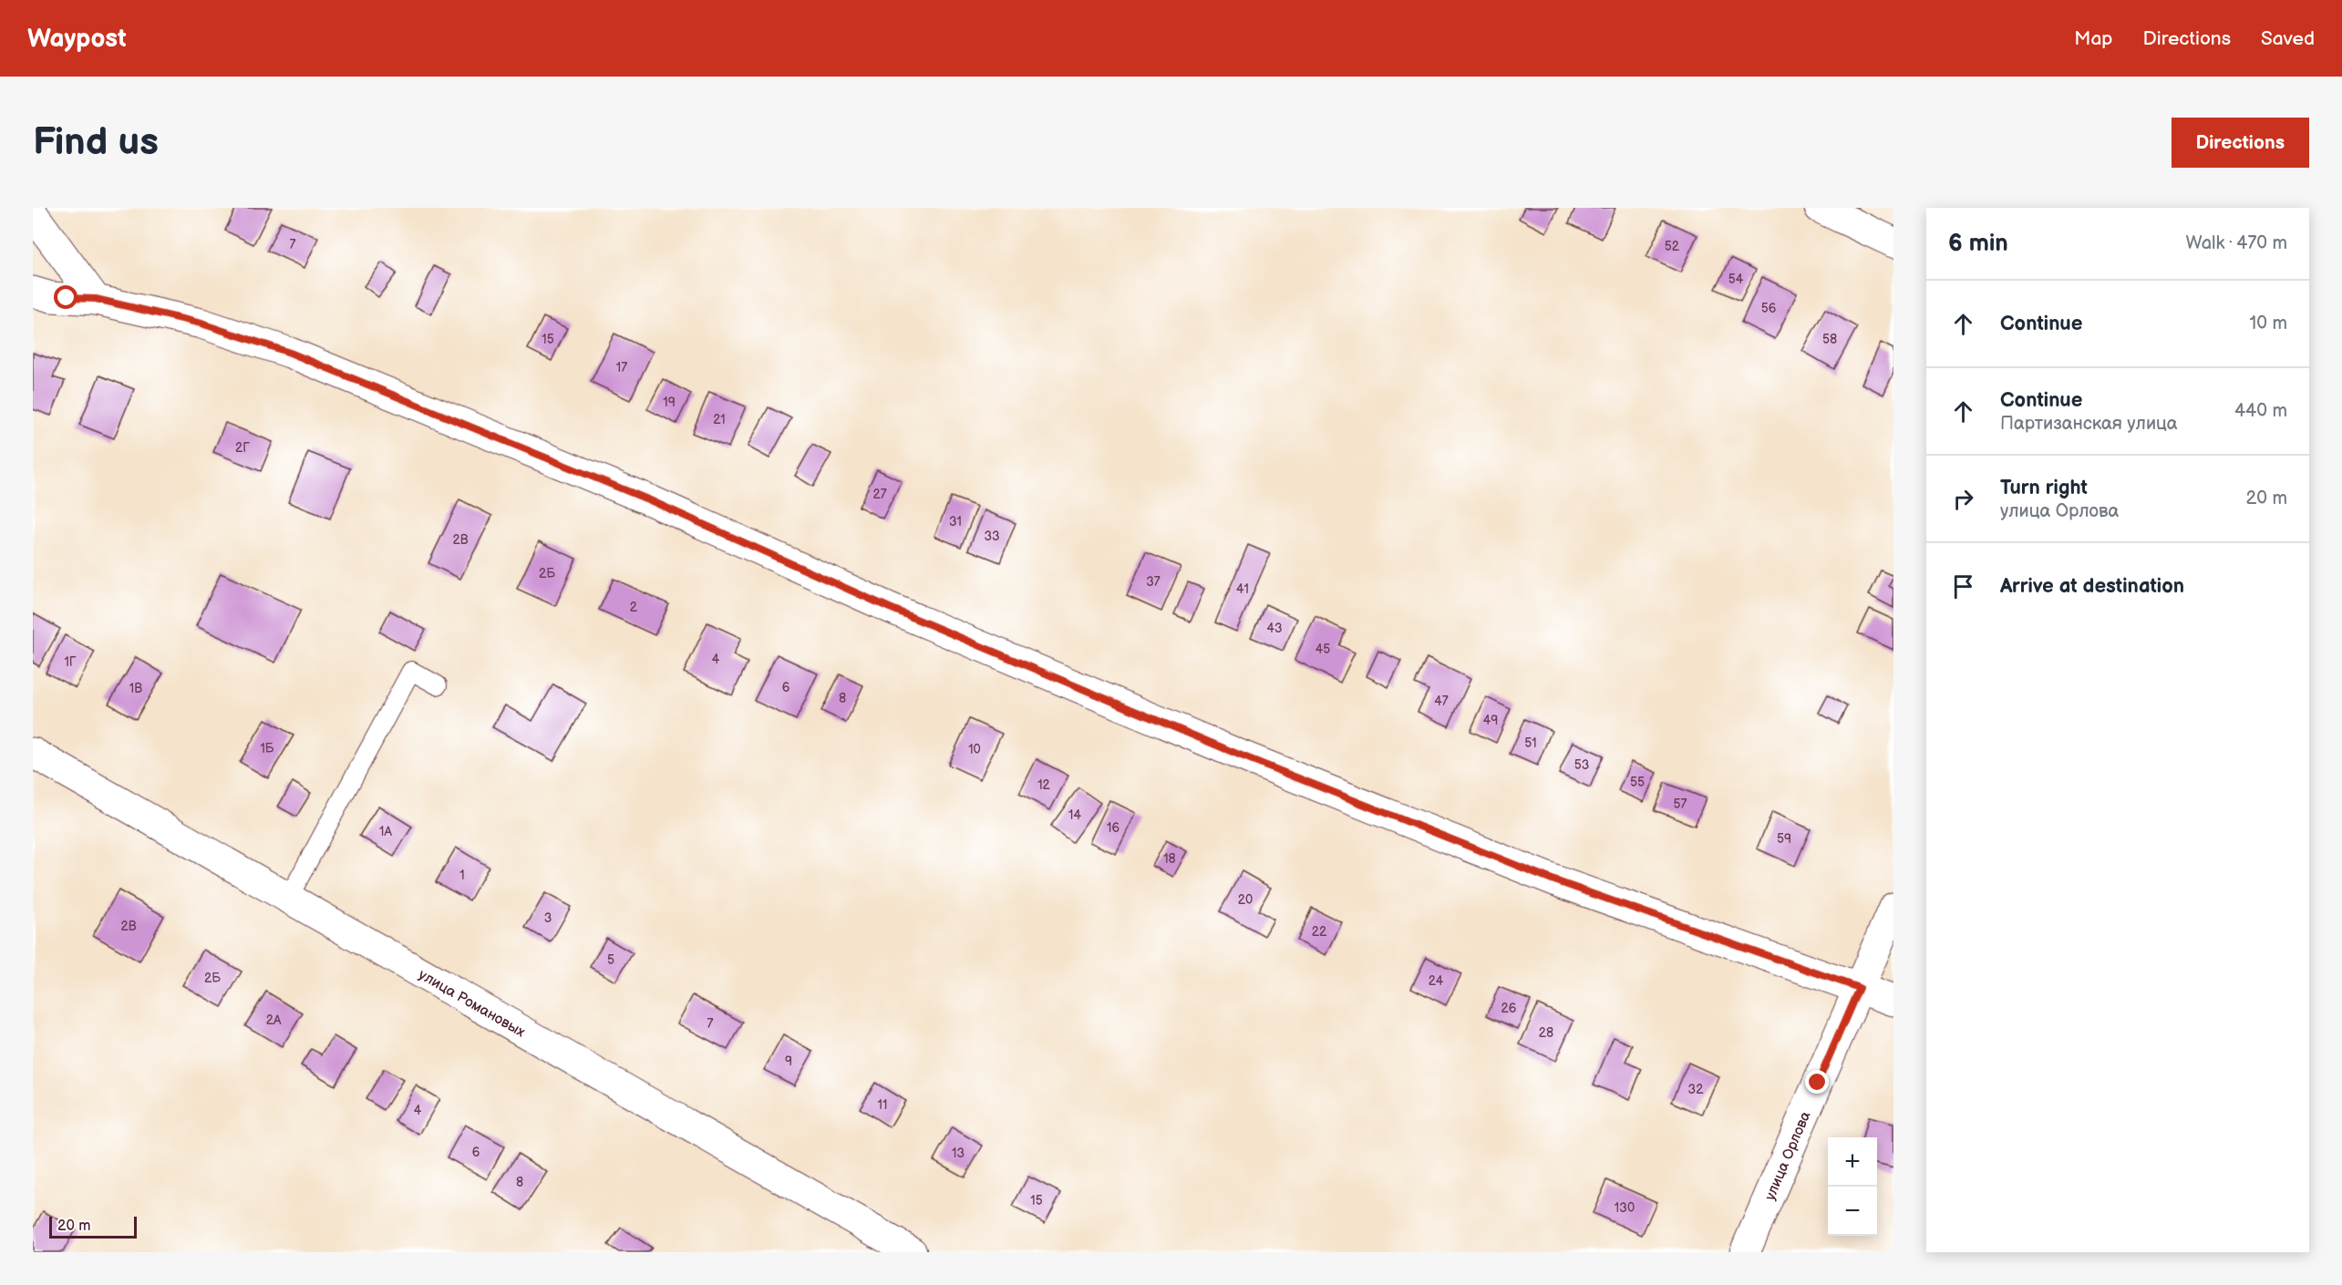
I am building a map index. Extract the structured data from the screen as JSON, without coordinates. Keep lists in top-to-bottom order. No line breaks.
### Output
{"streets":{"street":["улица Романовых","улица Орлова"]},"house_numbers":["7","52","54","56","15","58","17","19","21","2Г","27","31","33","2В","2Б","37","41","2","43","45","4","1Г","6","1В","8","47","49","51","1Б","10","53","55","12","57","14","16","1А","59","18","1","20","3","2В","22","5","2Б","24","26","2А","7","28","9","32","11","4","6","13","8","15","130"],"scale_bar":"20 m","page":{"header":"Waypost","nav":["Map","Directions","Saved"],"buttons":"Directions","title":"Find us","heading":["6 min","Walk · 470 m"],"list":[["Continue","10 m"],["Continue","Партизанская улица","440 m"],["Turn right","улица Орлова","20 m"],"Arrive at destination"],"map_buttons":["+","−"],"scale":"20 m"}}
